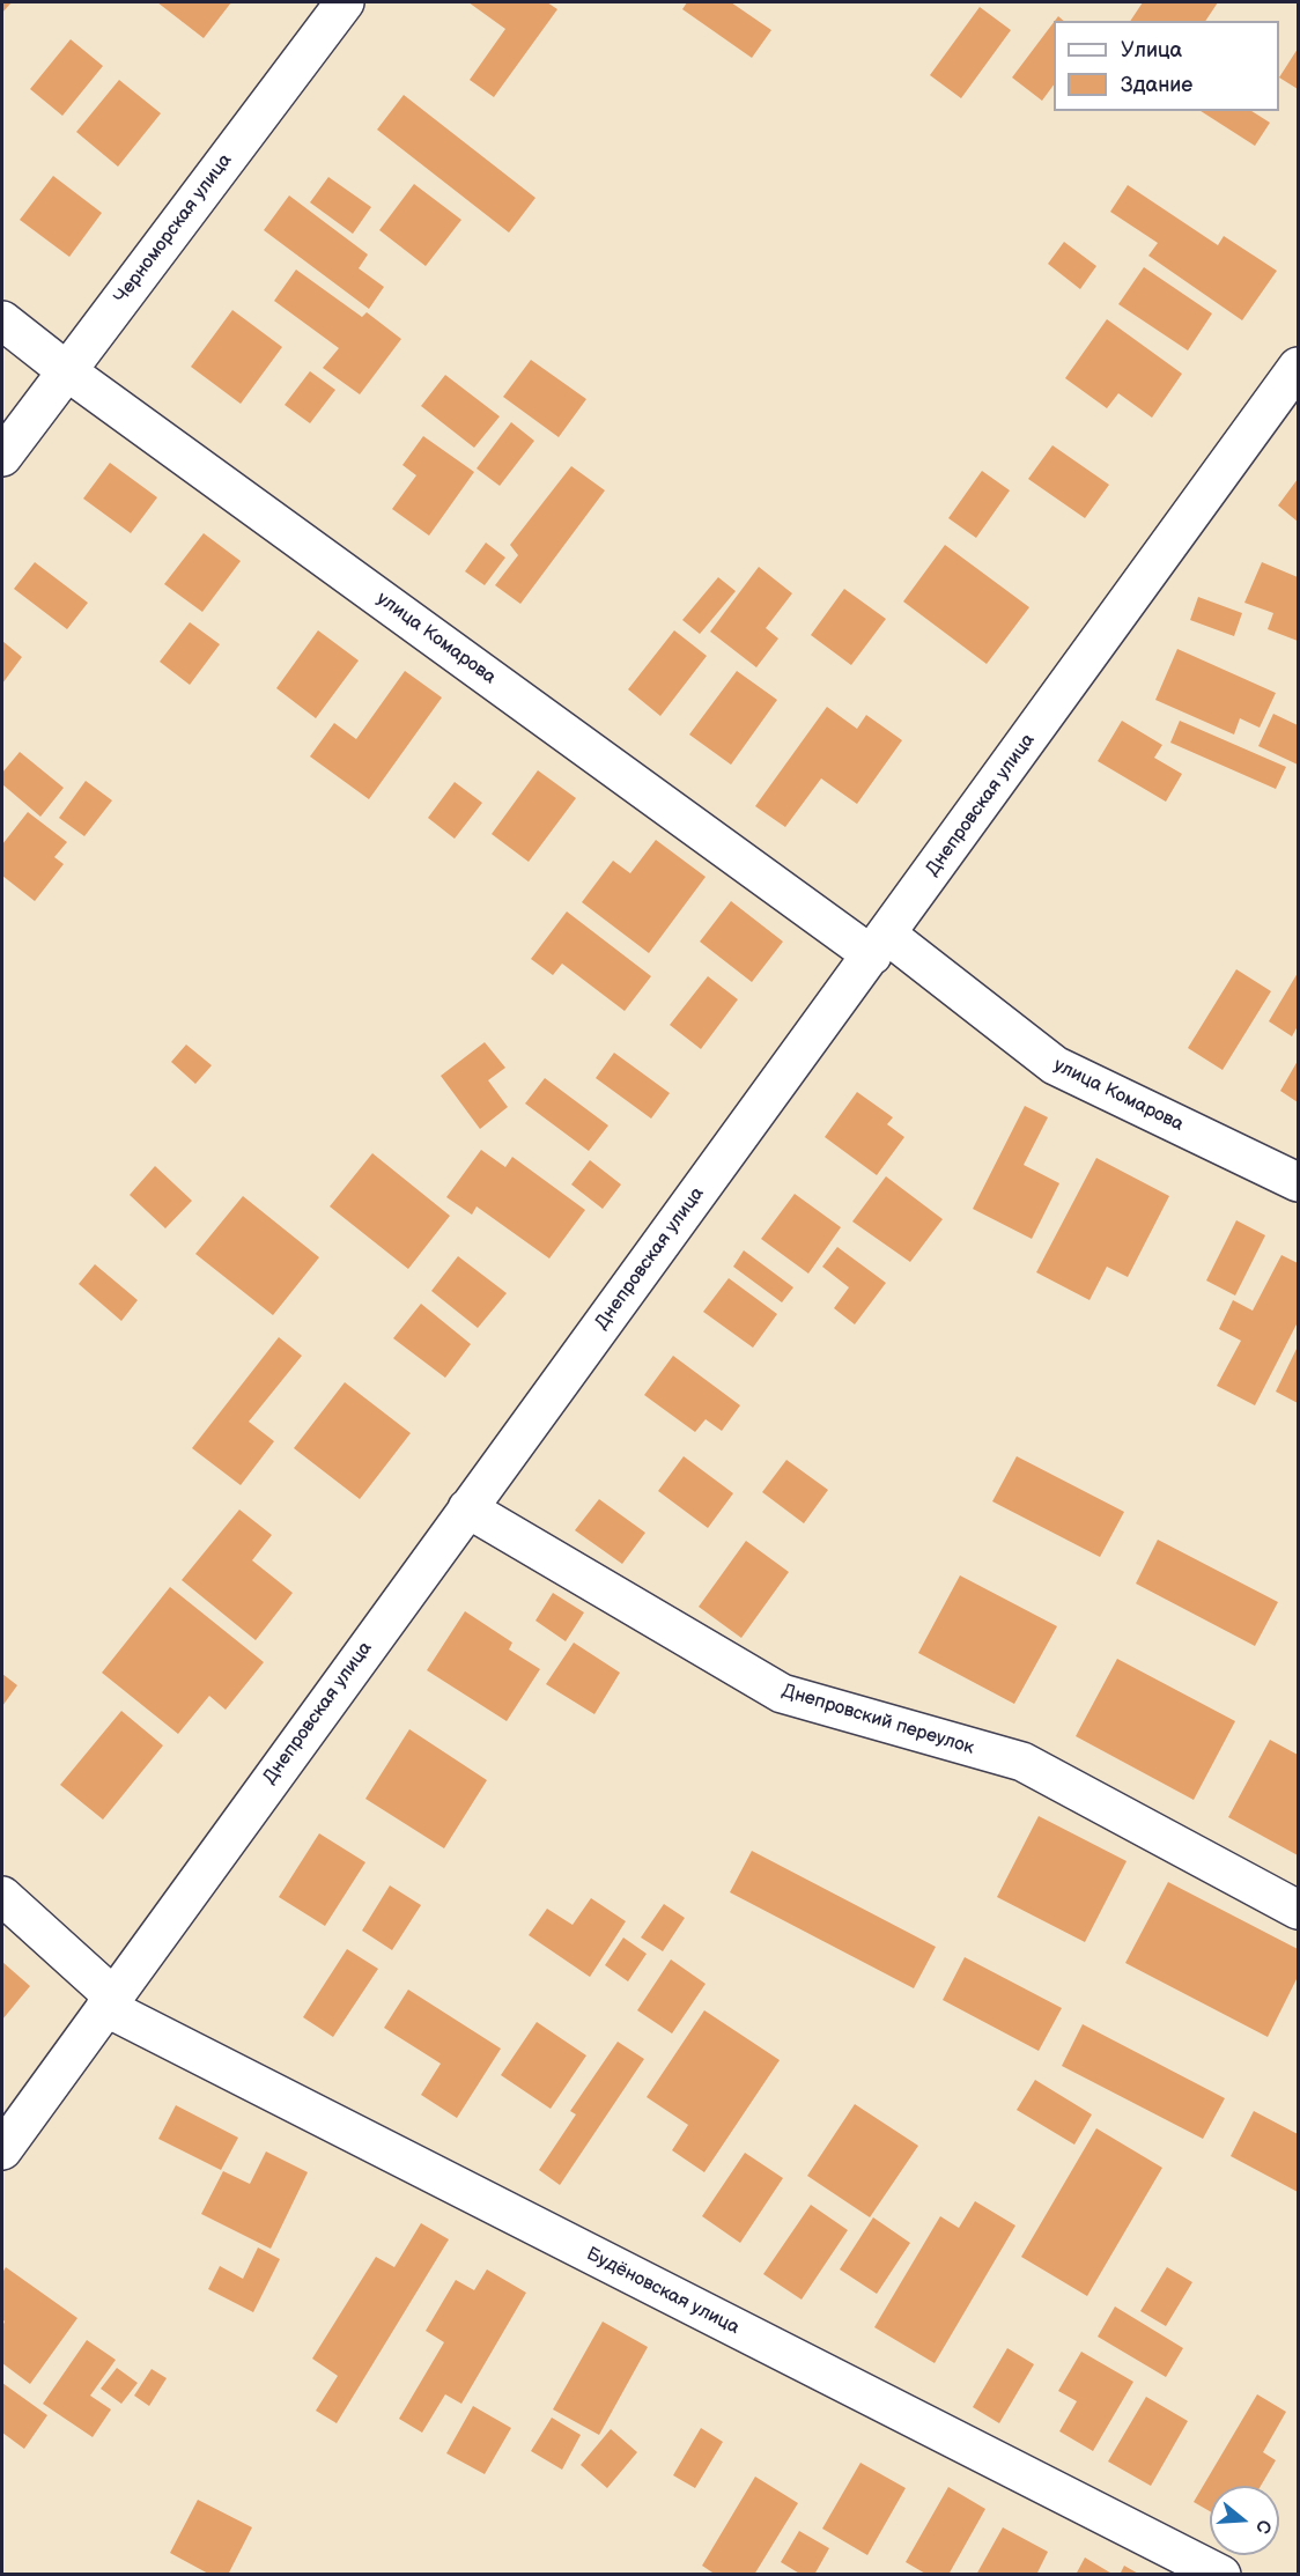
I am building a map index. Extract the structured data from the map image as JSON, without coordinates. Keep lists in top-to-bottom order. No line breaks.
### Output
{"streets":{"street":["Черноморская улица","улица Комарова","Днепровская улица","Днепровский переулок","Будёновская улица"]},"crossings":[["Черноморская улица","улица Комарова"],["улица Комарова","Днепровская улица"],["Днепровская улица","Днепровский переулок"],["Днепровская улица","Будёновская улица"]],"legend":["Улица","Здание"],"north":"right"}
